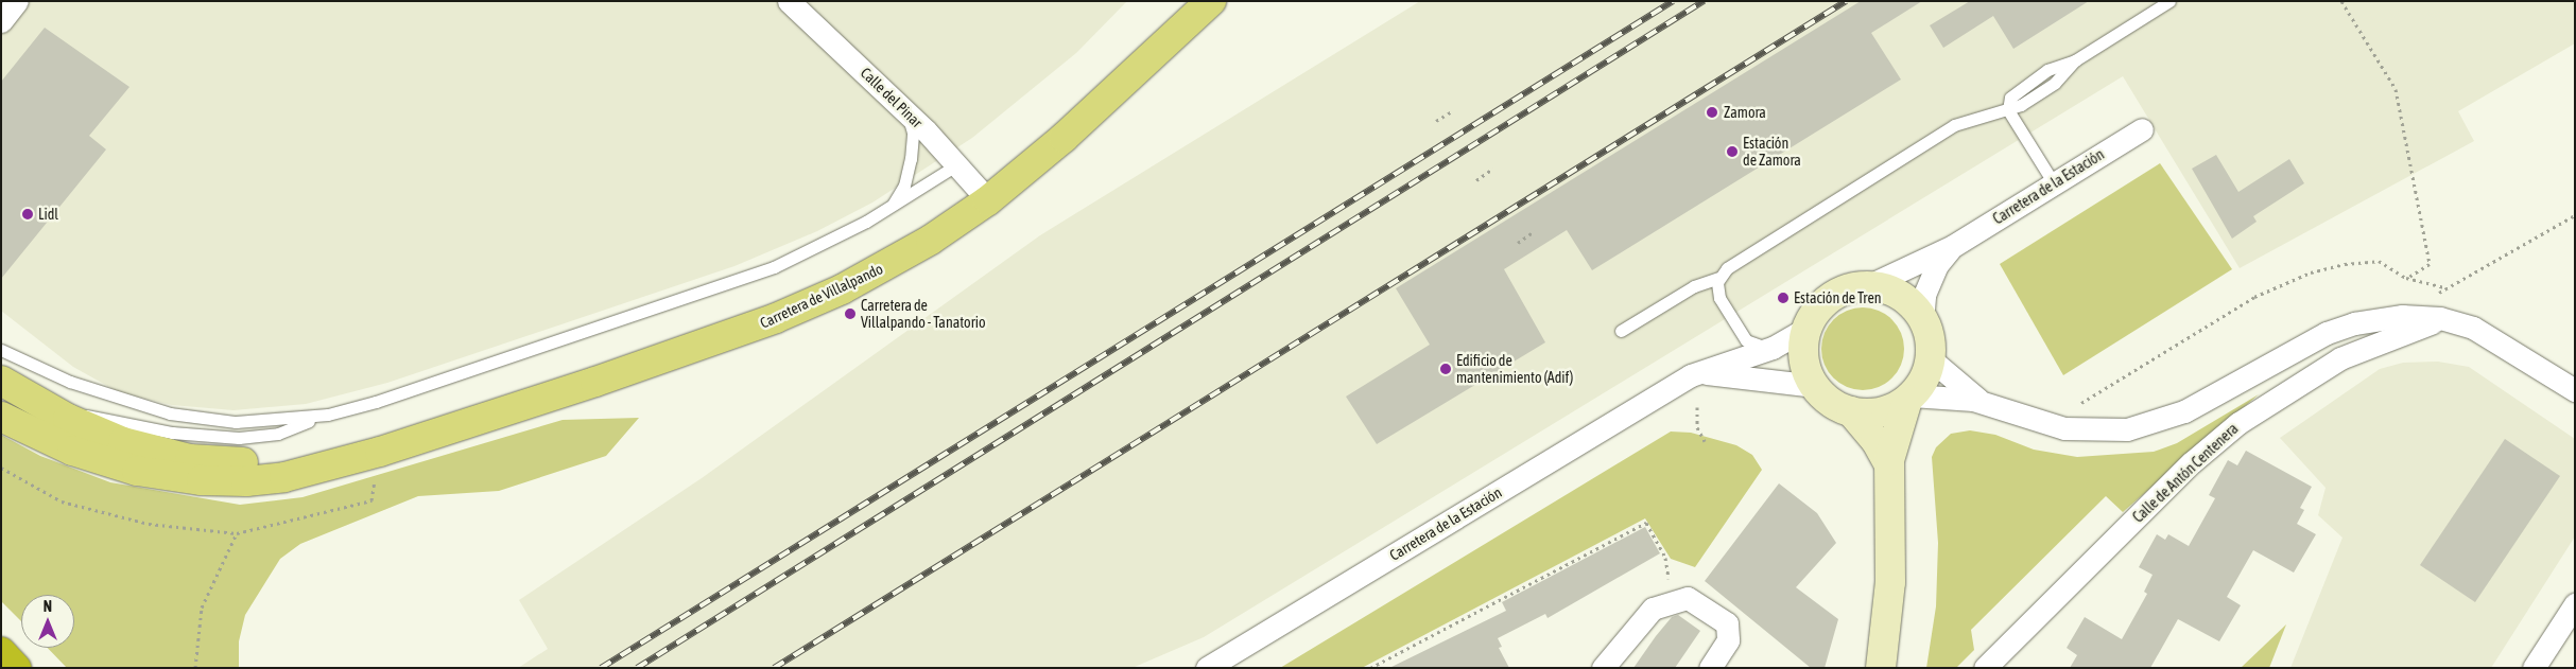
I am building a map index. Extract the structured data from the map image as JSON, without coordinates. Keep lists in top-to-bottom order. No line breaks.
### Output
{"streets":{"main road":["Carretera de Villalpando"],"street":["Calle del Pinar","Carretera de la Estación","Calle de Antón Centenera"]},"crossings":[["Calle del Pinar","Carretera de Villalpando"]],"places":["Zamora","Estación de Zamora","Lidl","Estación de Tren","Carretera de Villalpando - Tanatorio","Edificio de mantenimiento (Adif)"],"north":"top"}
